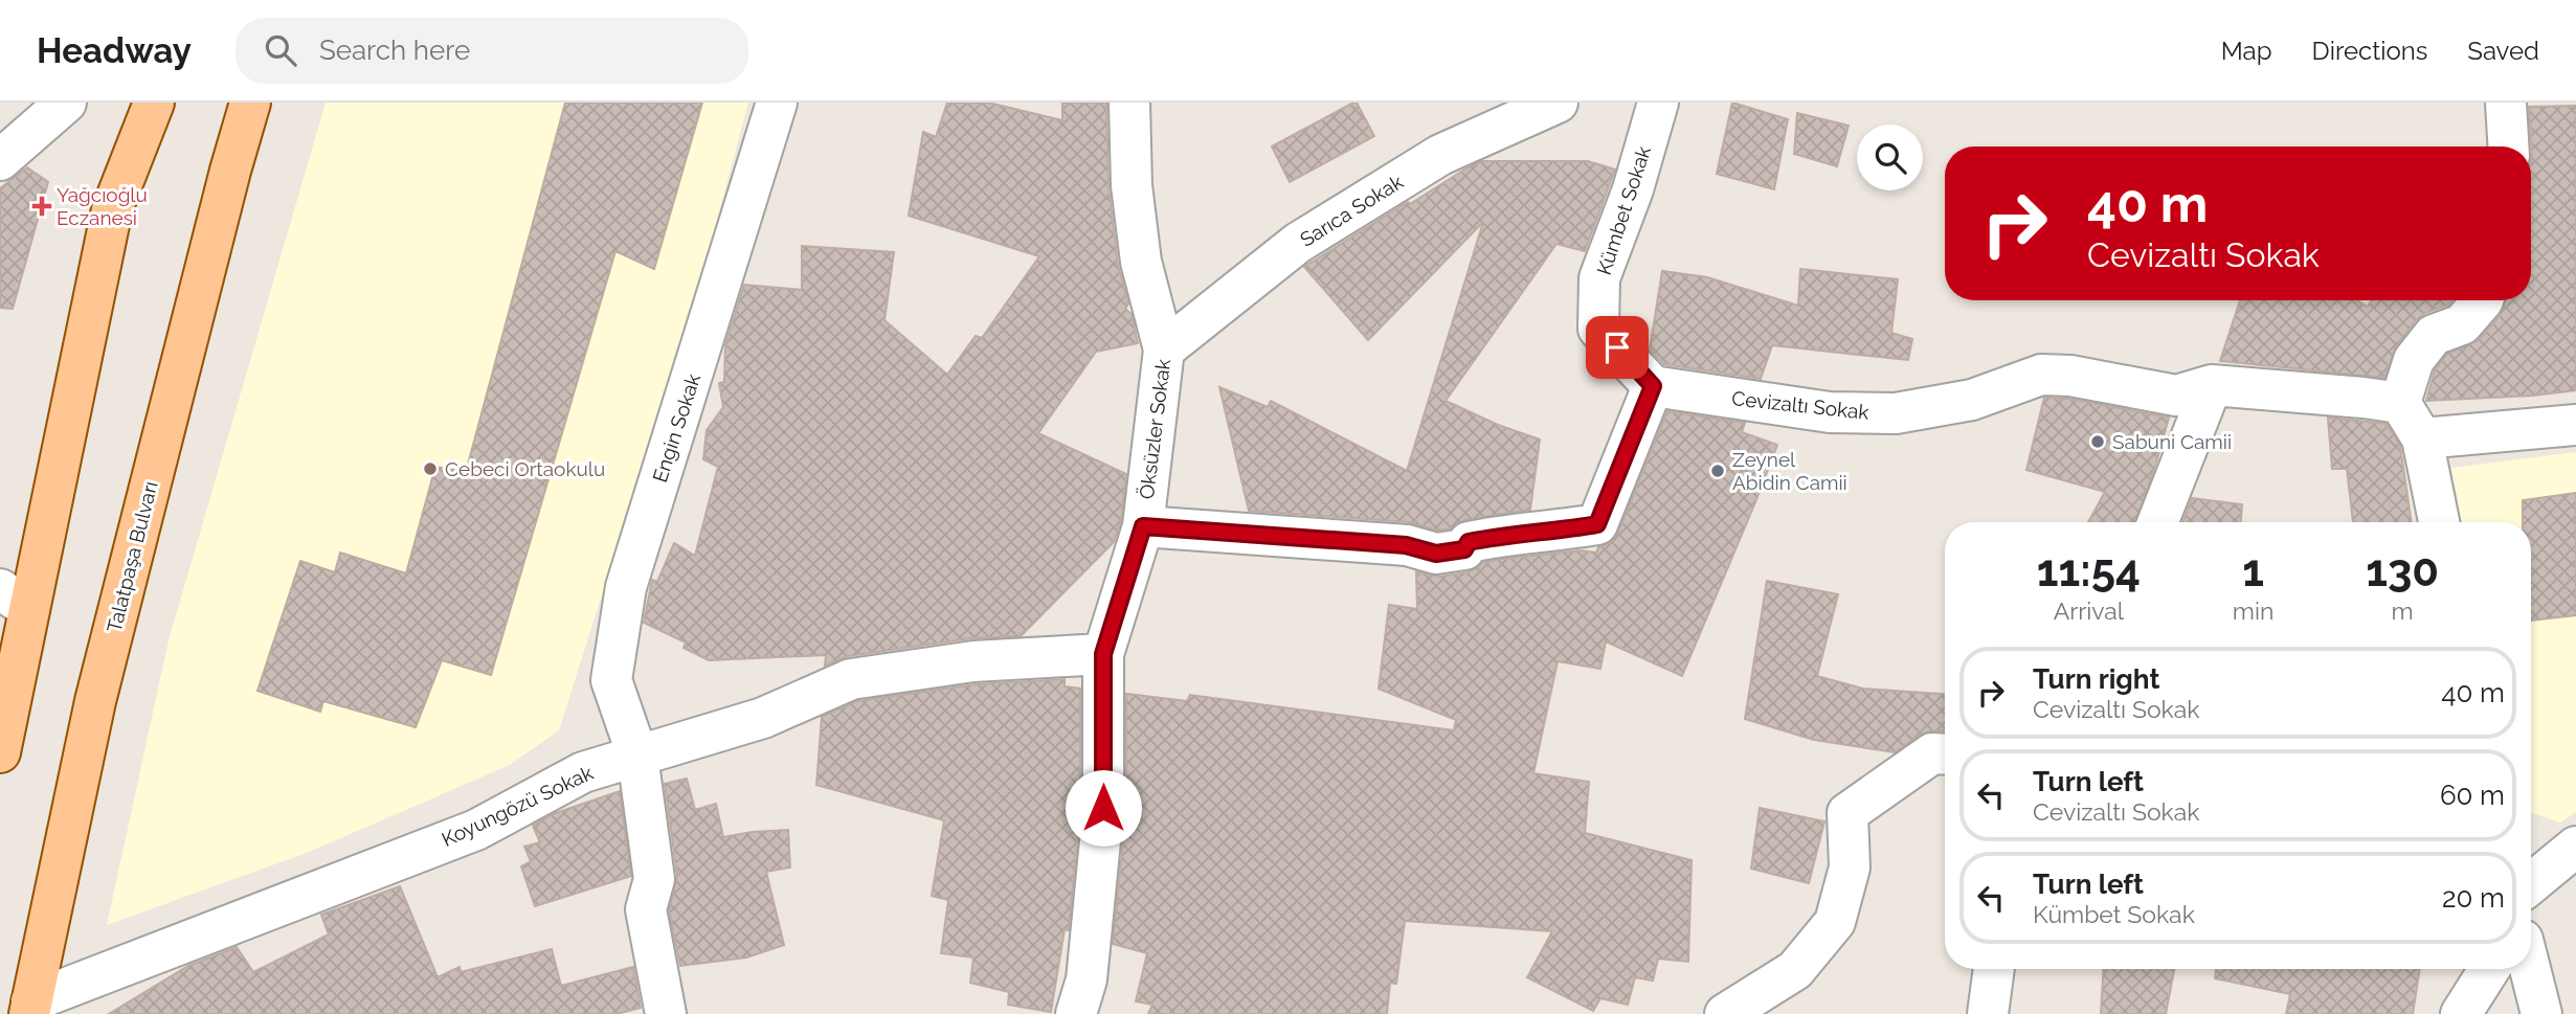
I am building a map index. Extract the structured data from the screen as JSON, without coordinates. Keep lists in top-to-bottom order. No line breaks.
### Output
{"streets":{"main road":["Talatpaşa Bulvarı"],"street":["Sarıca Sokak","Kümbet Sokak","Cevizaltı Sokak","Engin Sokak","Öksüzler Sokak","Koyungözü Sokak"]},"crossings":[["Sarıca Sokak","Öksüzler Sokak"],["Kümbet Sokak","Cevizaltı Sokak"],["Engin Sokak","Koyungözü Sokak"],["Öksüzler Sokak","Koyungözü Sokak"],["Talatpaşa Bulvarı","Koyungözü Sokak"]],"places":{"health":["Yağcıoğlu Eczanesi"],"other":["Sabuni Camii","Cebeci Ortaokulu","Zeynel Abidin Camii"]},"page":{"header":"Headway","search":"Search here","nav":["Map","Directions","Saved"],"turn":["40 m","Cevizaltı Sokak"],"eta":["11:54","Arrival","1","min","130","m"],"list":[{"name":"Turn right","note":"Cevizaltı Sokak","value":"40 m"},{"name":"Turn left","note":"Cevizaltı Sokak","value":"60 m"},{"name":"Turn left","note":"Kümbet Sokak","value":"20 m"}]}}
